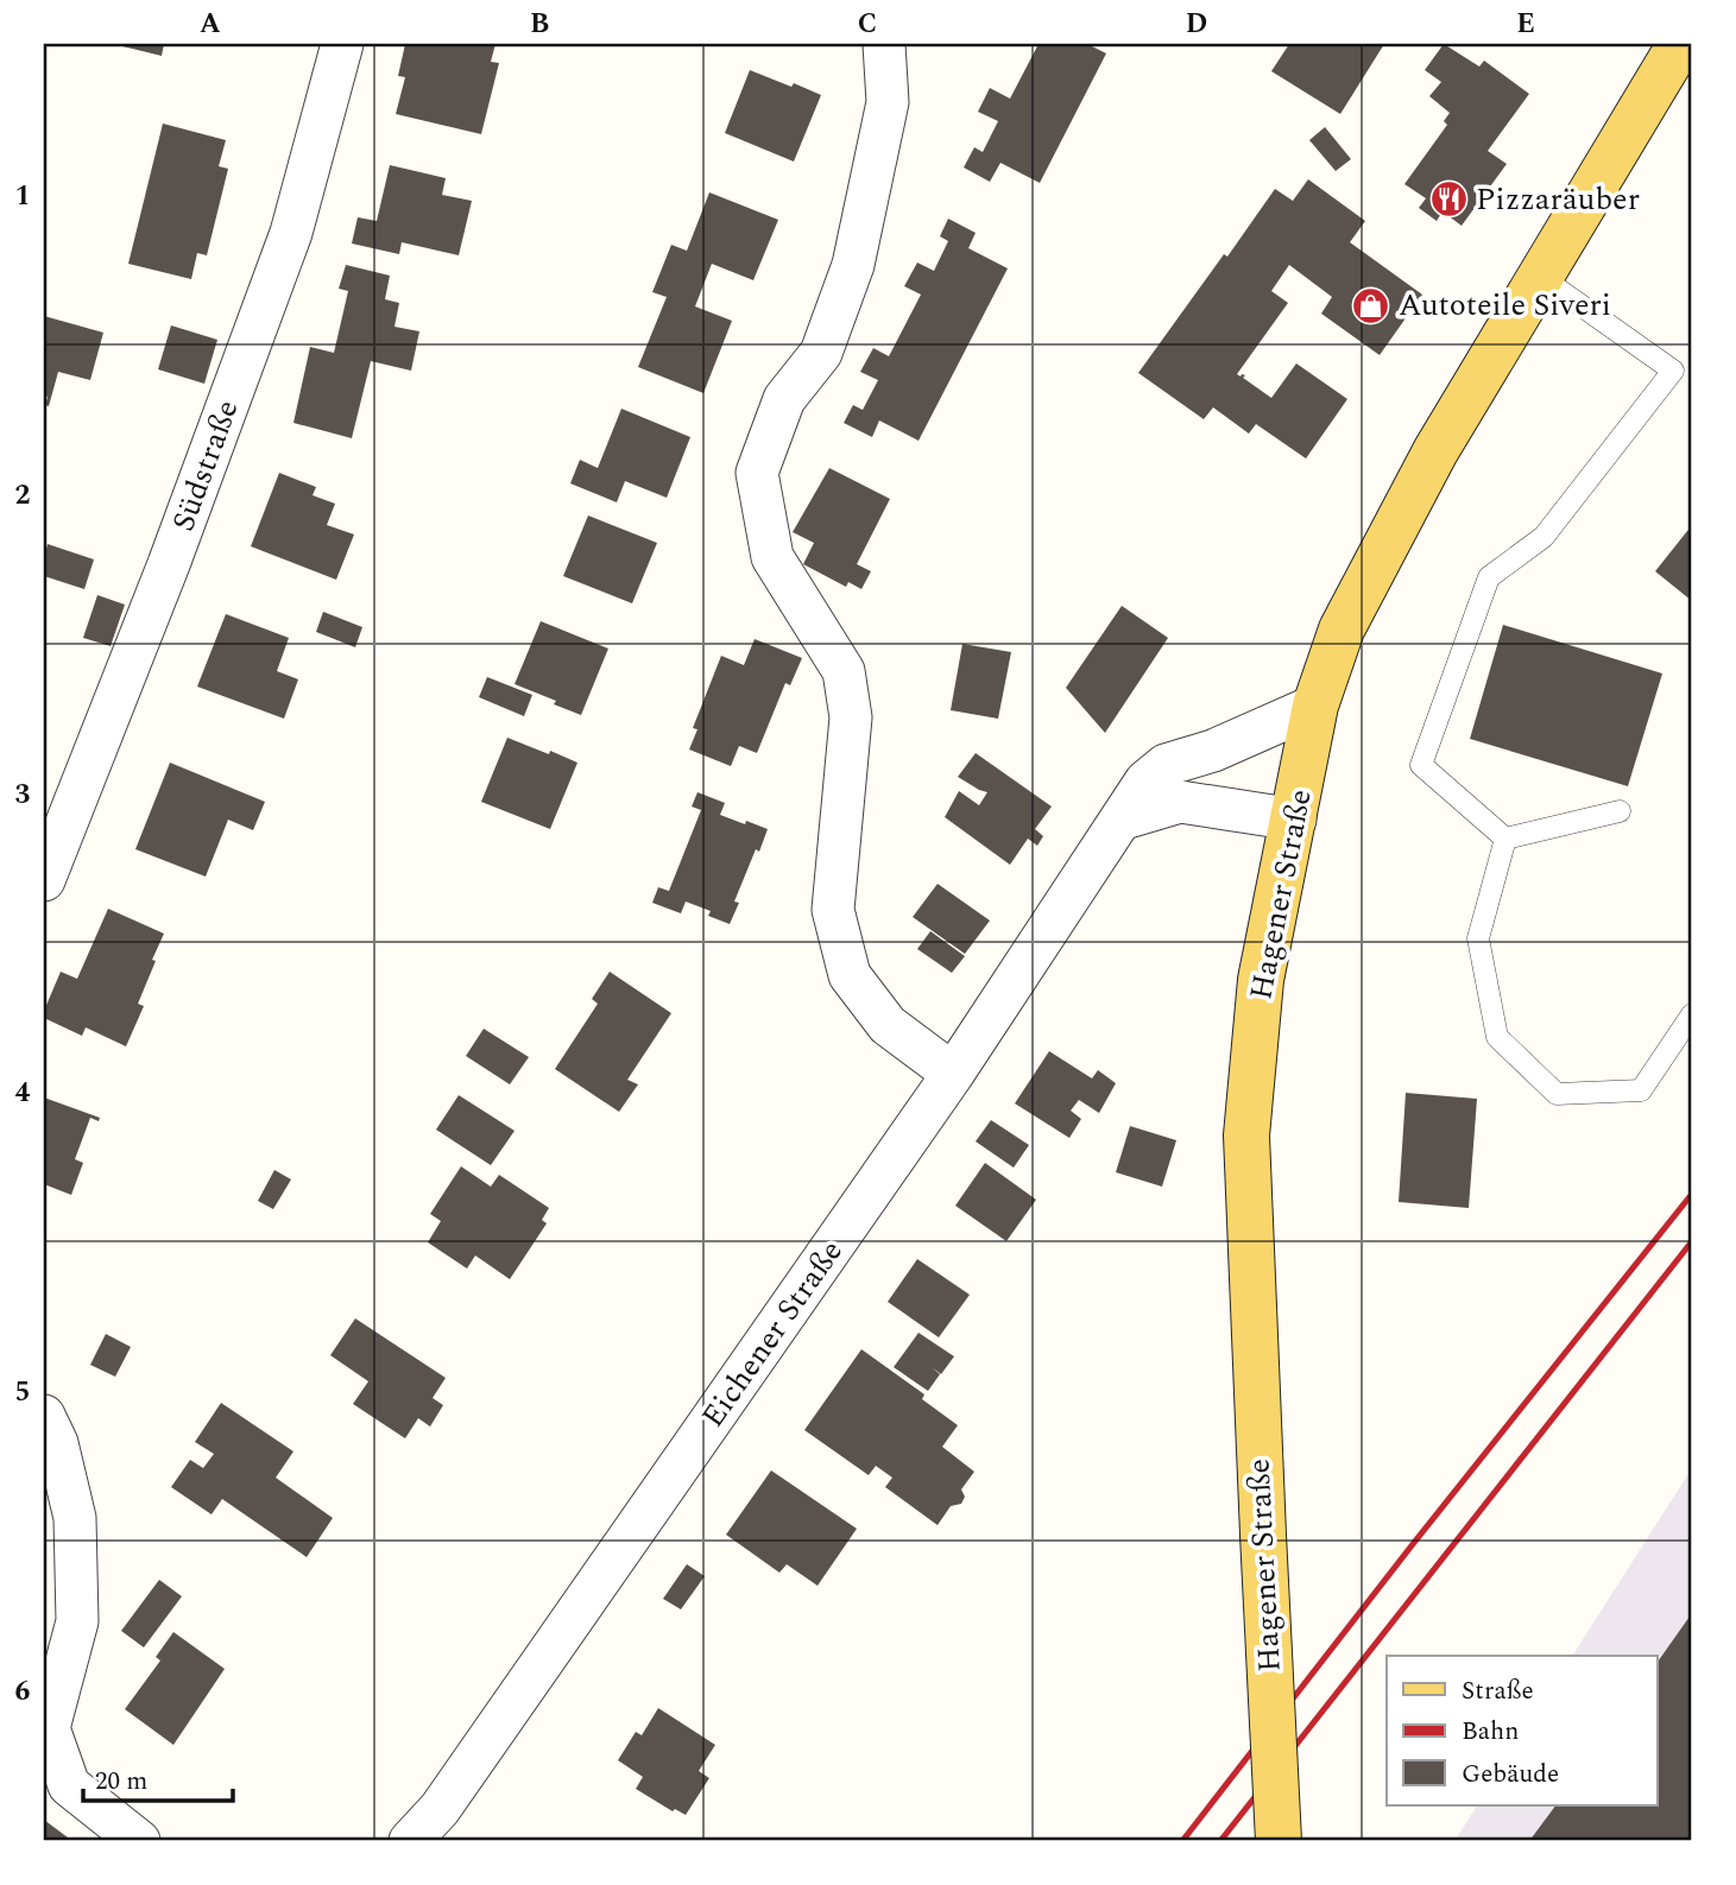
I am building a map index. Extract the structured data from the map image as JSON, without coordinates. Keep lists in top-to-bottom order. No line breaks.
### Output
{"streets":{"main road":["Hagener Straße"],"street":["Südstraße","Eichener Straße"]},"crossings":[["Hagener Straße","Eichener Straße"]],"places":{"restaurant":["Pizzaräuber"],"shop":["Autoteile Siveri"]},"legend":["Straße","Bahn","Gebäude"],"scale_bar":"20 m","grid":{"columns":["A","B","C","D","E"],"rows":["1","2","3","4","5","6"]}}
